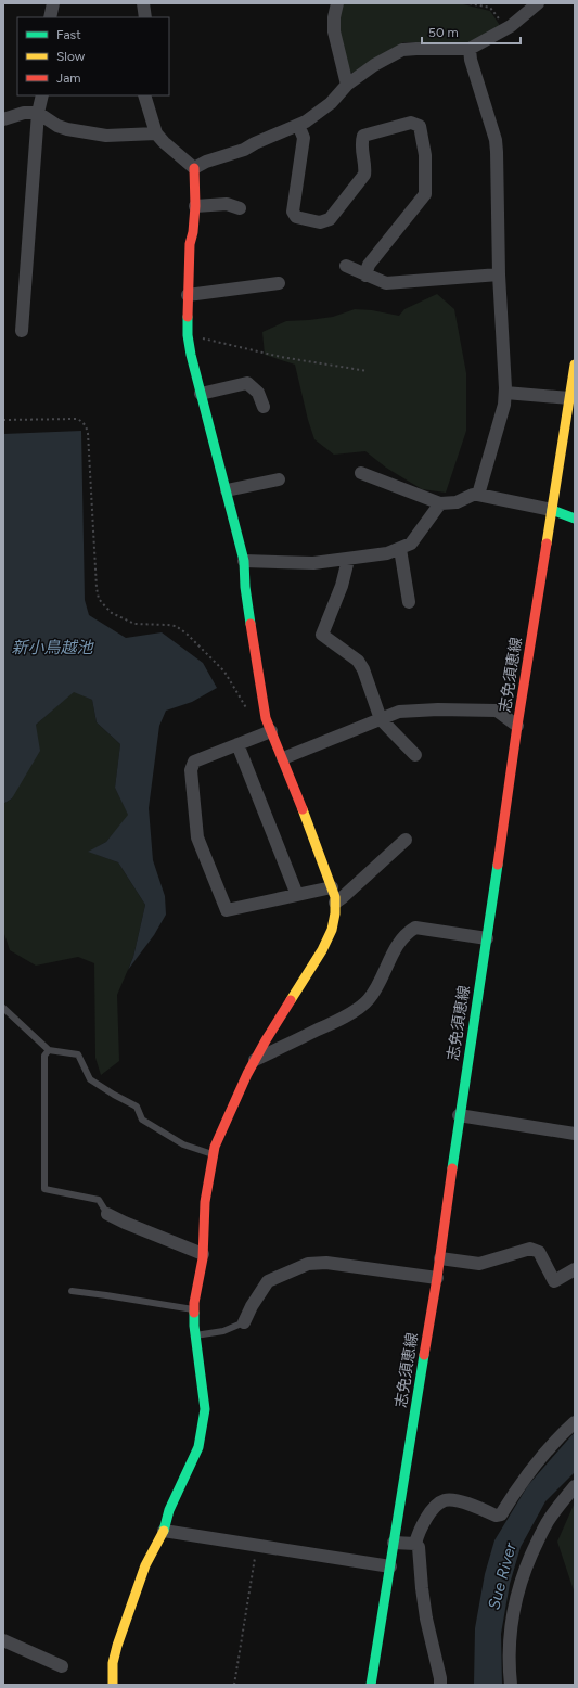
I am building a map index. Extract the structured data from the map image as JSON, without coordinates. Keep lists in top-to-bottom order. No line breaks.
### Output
{"streets":{"street":["志免須恵線"]},"water":["新小鳥越池","Sue River"],"legend":["Fast","Slow","Jam"],"scale_bar":"50 m"}
